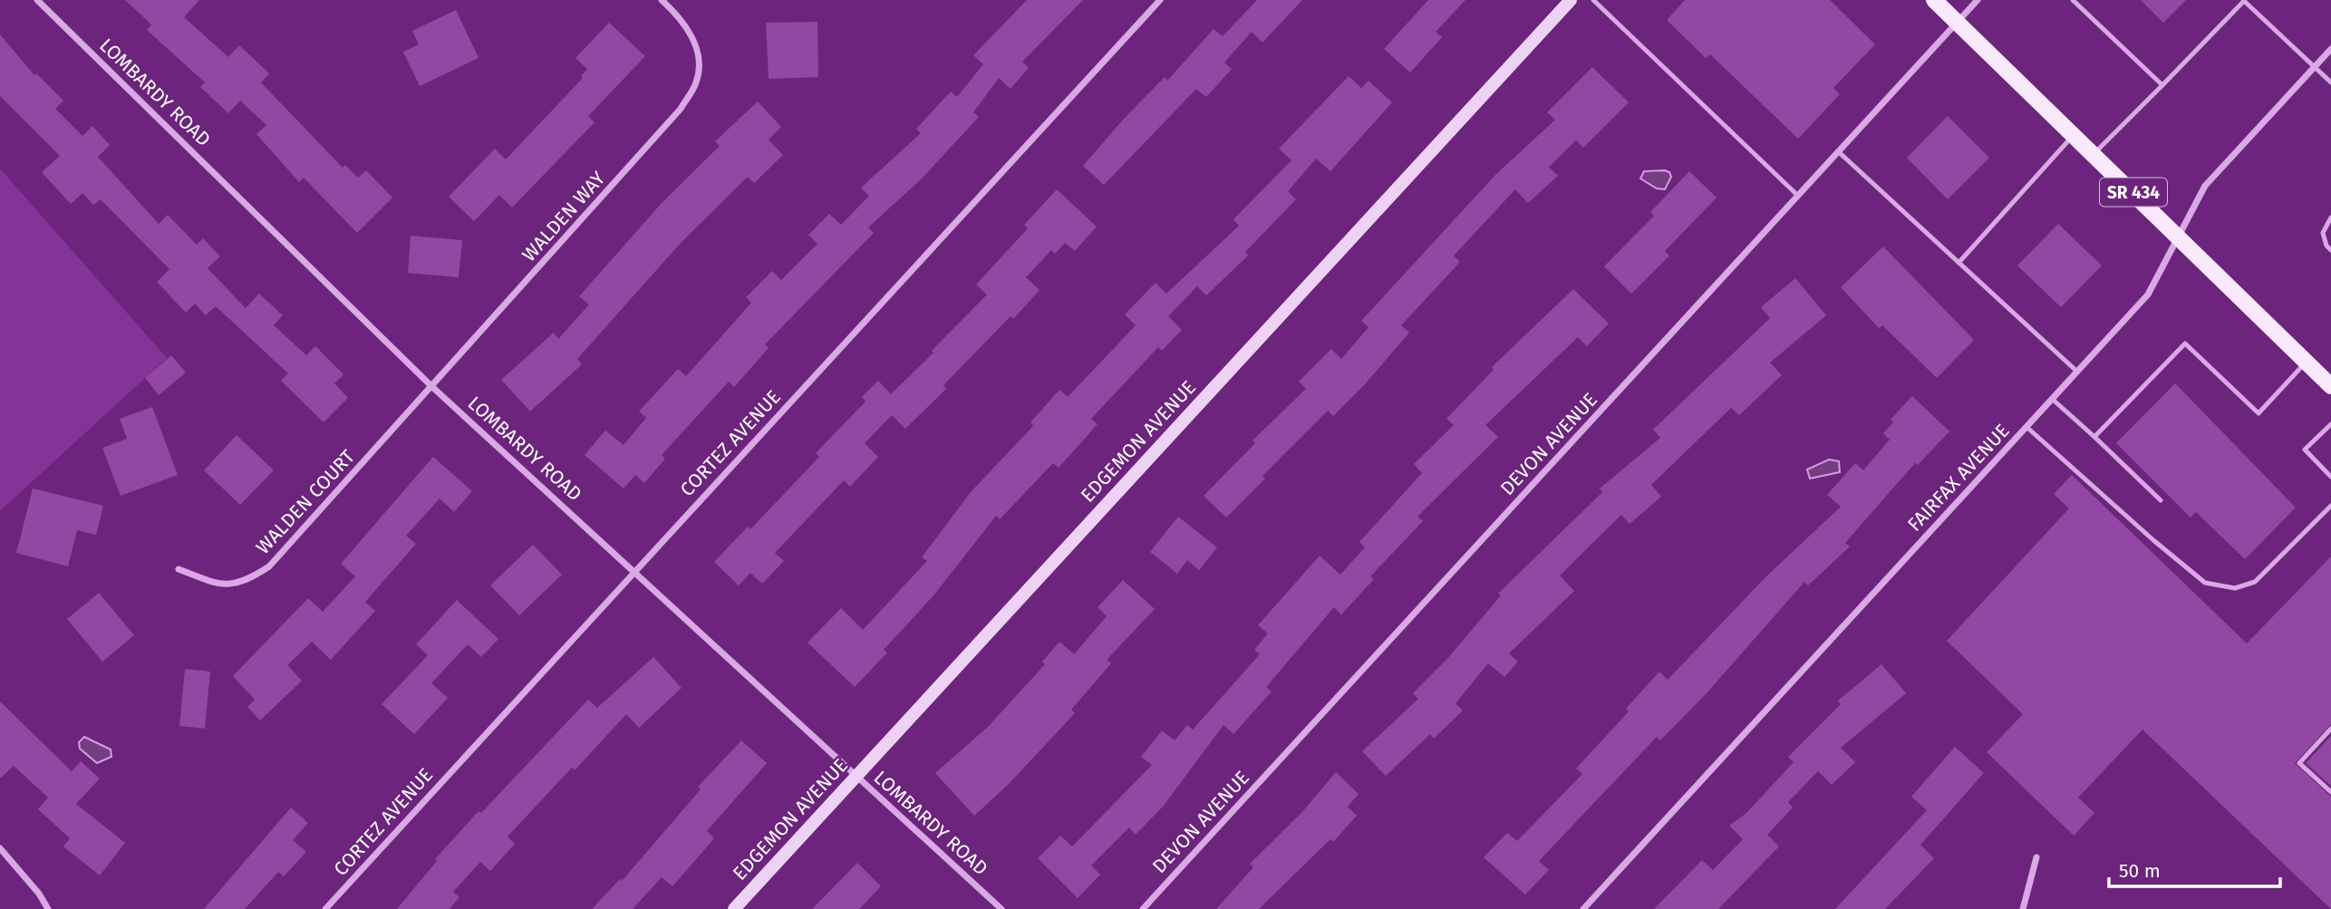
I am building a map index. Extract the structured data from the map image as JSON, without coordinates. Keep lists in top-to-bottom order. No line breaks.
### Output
{"streets":{"main road":["SR 434"],"street":["LOMBARDY ROAD","WALDEN WAY","EDGEMON AVENUE","CORTEZ AVENUE","DEVON AVENUE","FAIRFAX AVENUE","WALDEN COURT"]},"crossings":[["LOMBARDY ROAD","WALDEN WAY"],["LOMBARDY ROAD","EDGEMON AVENUE"],["LOMBARDY ROAD","CORTEZ AVENUE"],["LOMBARDY ROAD","WALDEN COURT"],["SR 434","DEVON AVENUE"],["SR 434","FAIRFAX AVENUE"],["WALDEN WAY","WALDEN COURT"]],"scale_bar":"50 m"}
